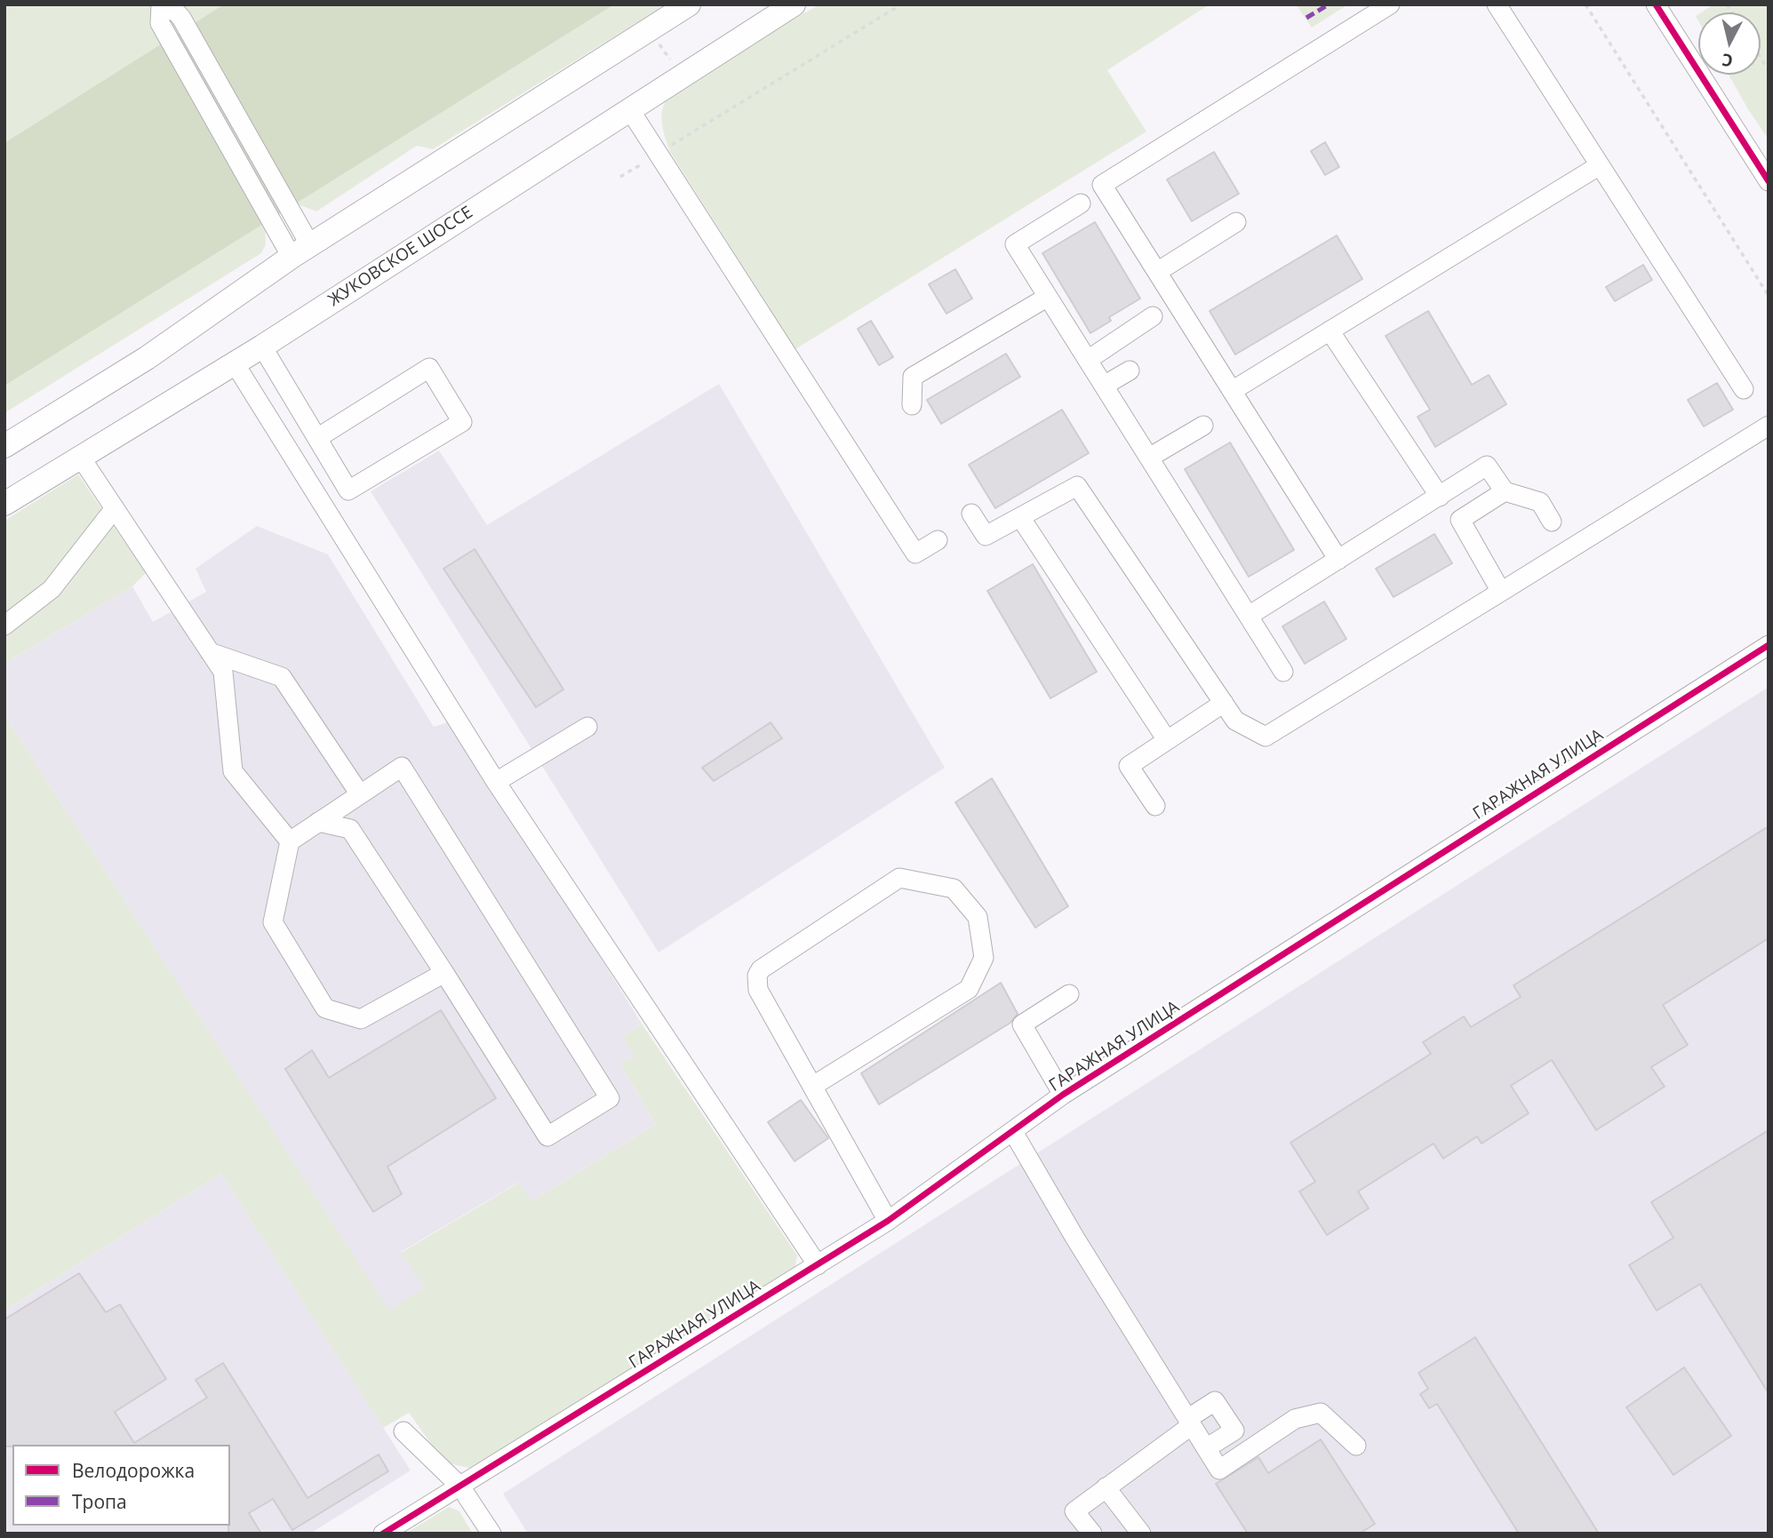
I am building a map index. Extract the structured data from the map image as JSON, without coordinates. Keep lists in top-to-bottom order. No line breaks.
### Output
{"streets":{"main road":["ЖУКОВСКОЕ ШОССЕ"],"street":["ГАРАЖНАЯ УЛИЦА"]},"legend":["Велодорожка","Тропа"],"north":"bottom"}
